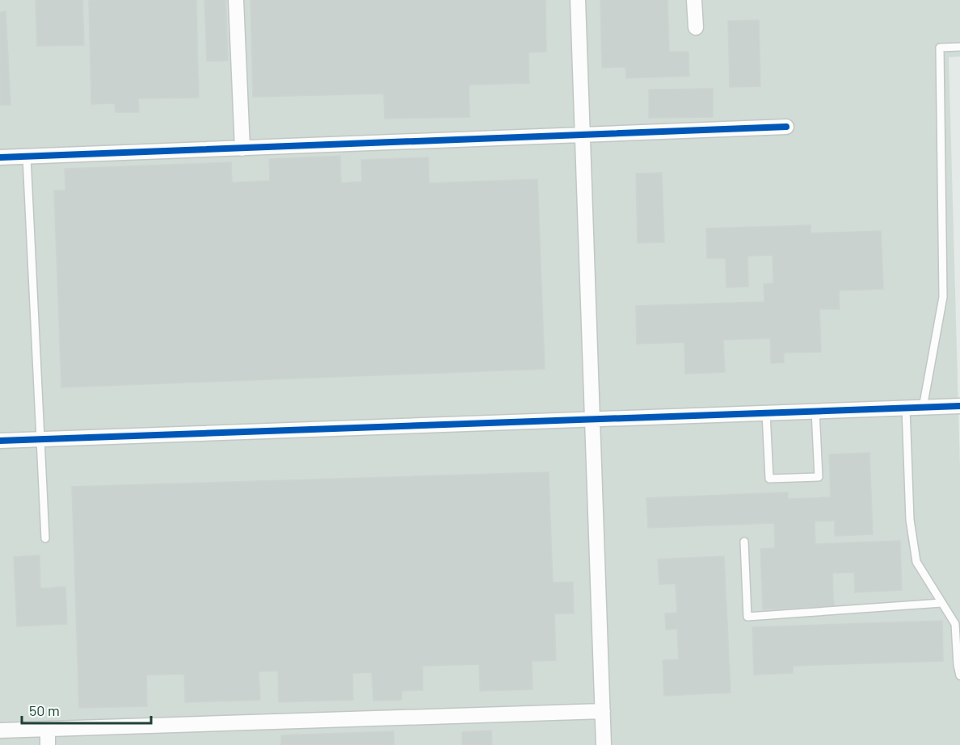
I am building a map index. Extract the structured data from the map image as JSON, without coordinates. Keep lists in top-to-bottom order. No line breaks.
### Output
{"scale_bar":"50 m"}
